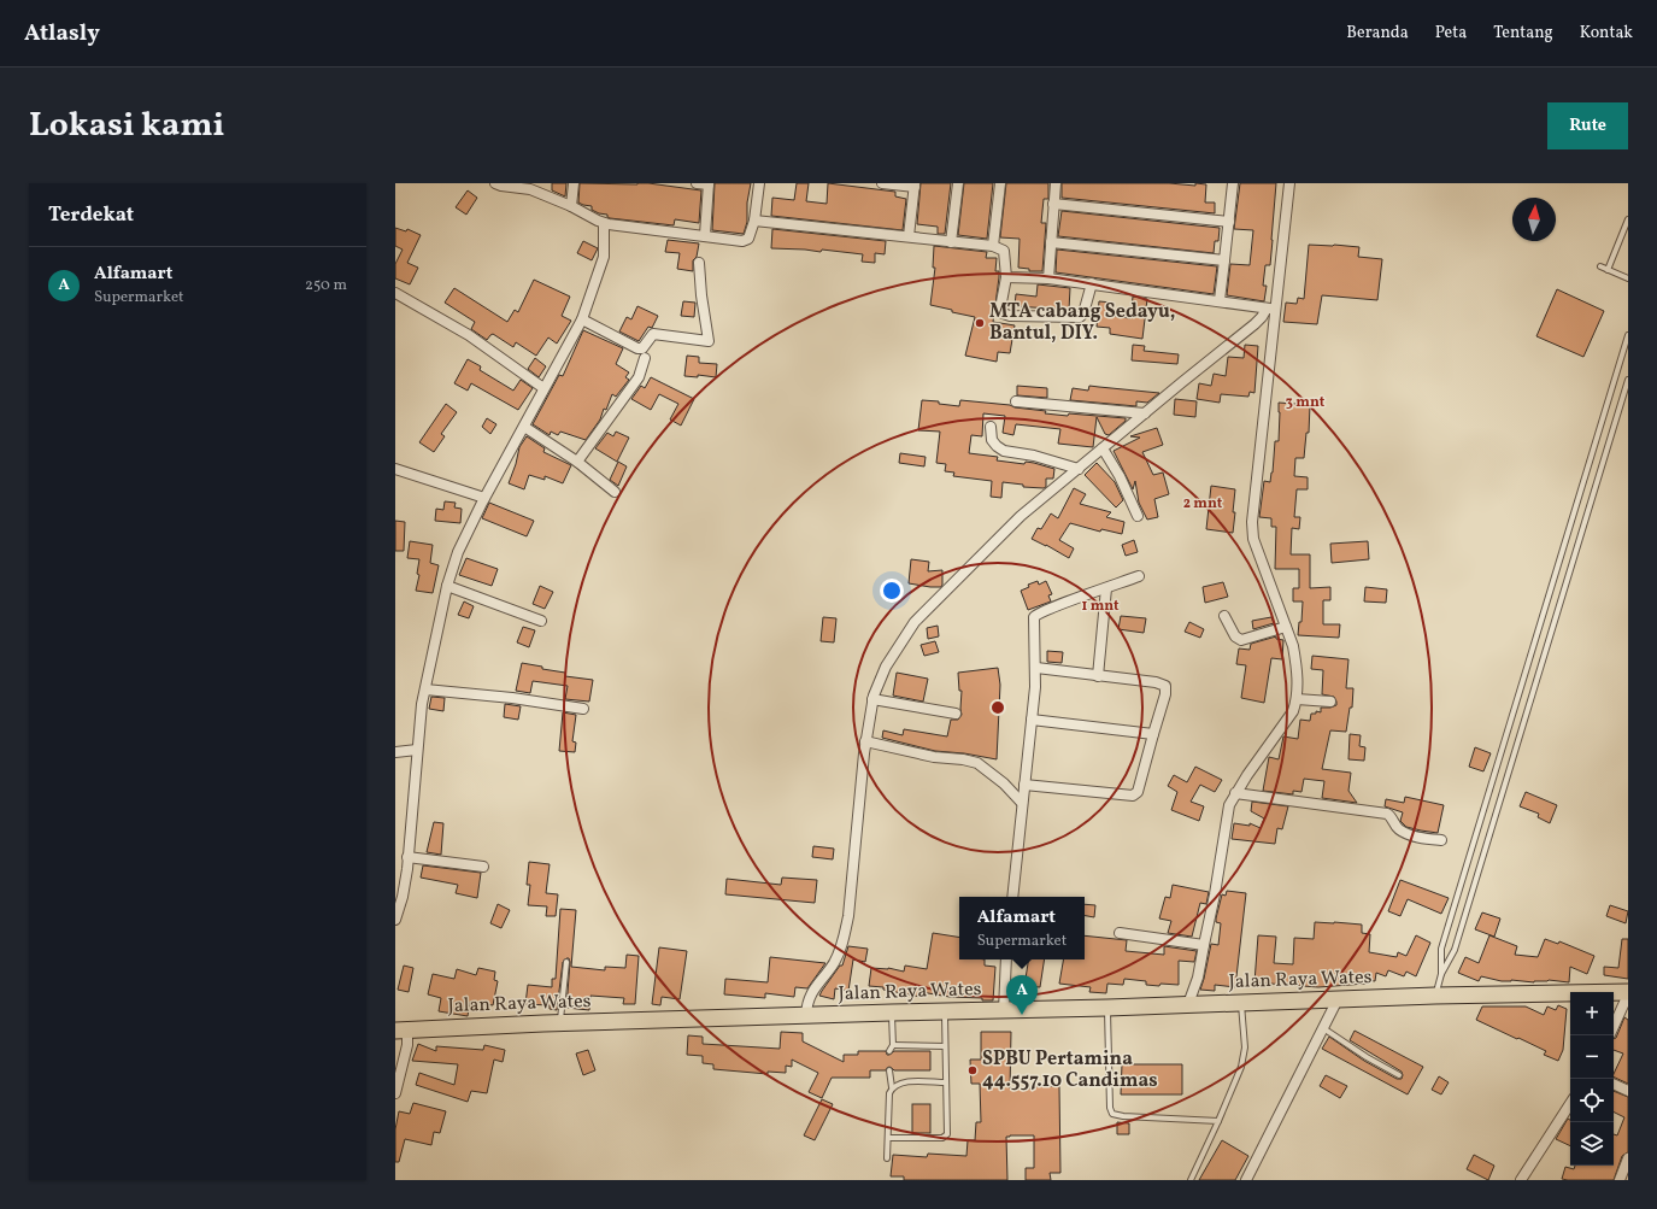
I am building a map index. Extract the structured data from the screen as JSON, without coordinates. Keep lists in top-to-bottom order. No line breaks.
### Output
{"streets":{"highway":["Jalan Raya Wates"]},"places":["MTA cabang Sedayu, Bantul, DIY.","SPBU Pertamina 44.557.10 Candimas"],"north":"top","page":{"header":"Atlasly","nav":["Beranda","Peta","Tentang","Kontak"],"title":"Lokasi kami","buttons":"Rute","heading":"Terdekat","list":[{"mark":"A","name":"Alfamart","note":"Supermarket","value":"250 m"}],"popup":["Alfamart","Supermarket"],"pins":"A","map_buttons":["+","−"]},"rings":["3 mnt","2 mnt","1 mnt"]}
